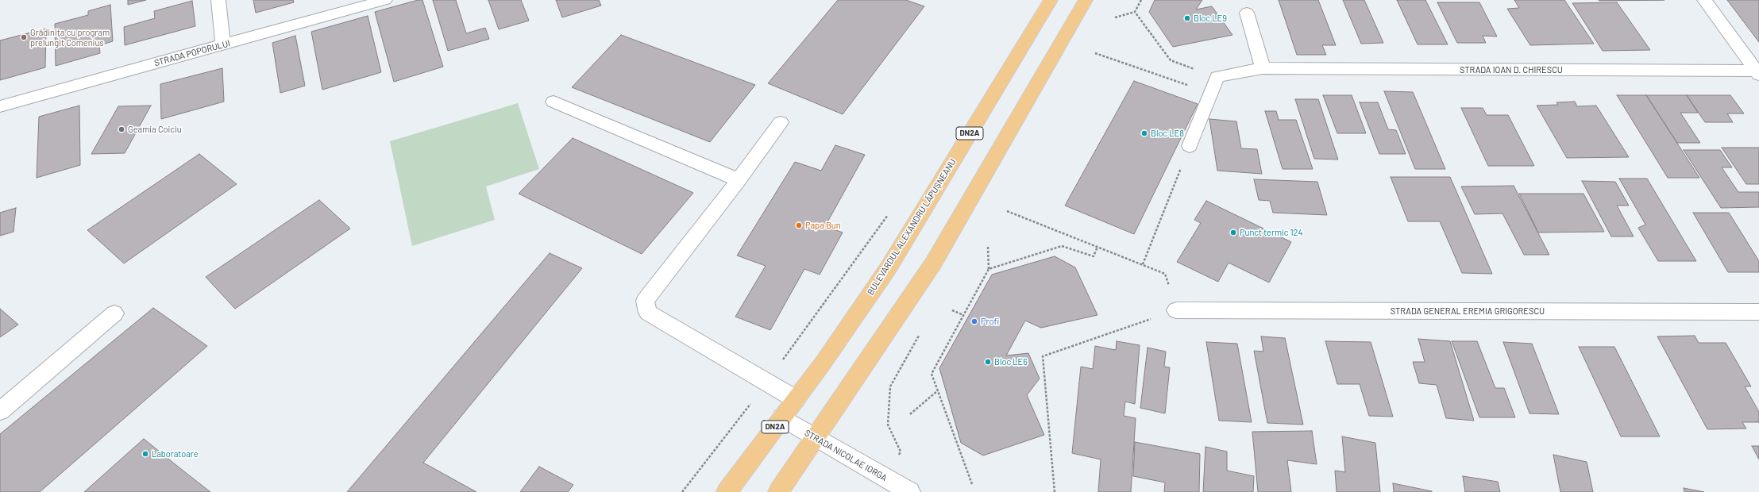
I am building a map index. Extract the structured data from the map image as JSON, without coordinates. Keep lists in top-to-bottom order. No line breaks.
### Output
{"streets":{"main road":["DN2A","BULEVARDUL ALEXANDRU LĂPUȘNEANU"],"street":["STRADA POPORULUI","STRADA IOAN D. CHIRESCU","STRADA GENERAL EREMIA GRIGORESCU","STRADA NICOLAE IORGA"]},"crossings":[["BULEVARDUL ALEXANDRU LĂPUȘNEANU","STRADA NICOLAE IORGA"]],"places":["Bloc LE9","Grădinița cu program prelungit Comenius","Geamia Coiciu","Bloc LE8","Papa Bun","Punct termic 124","Profi","Bloc LE6","Laboratoare"]}
